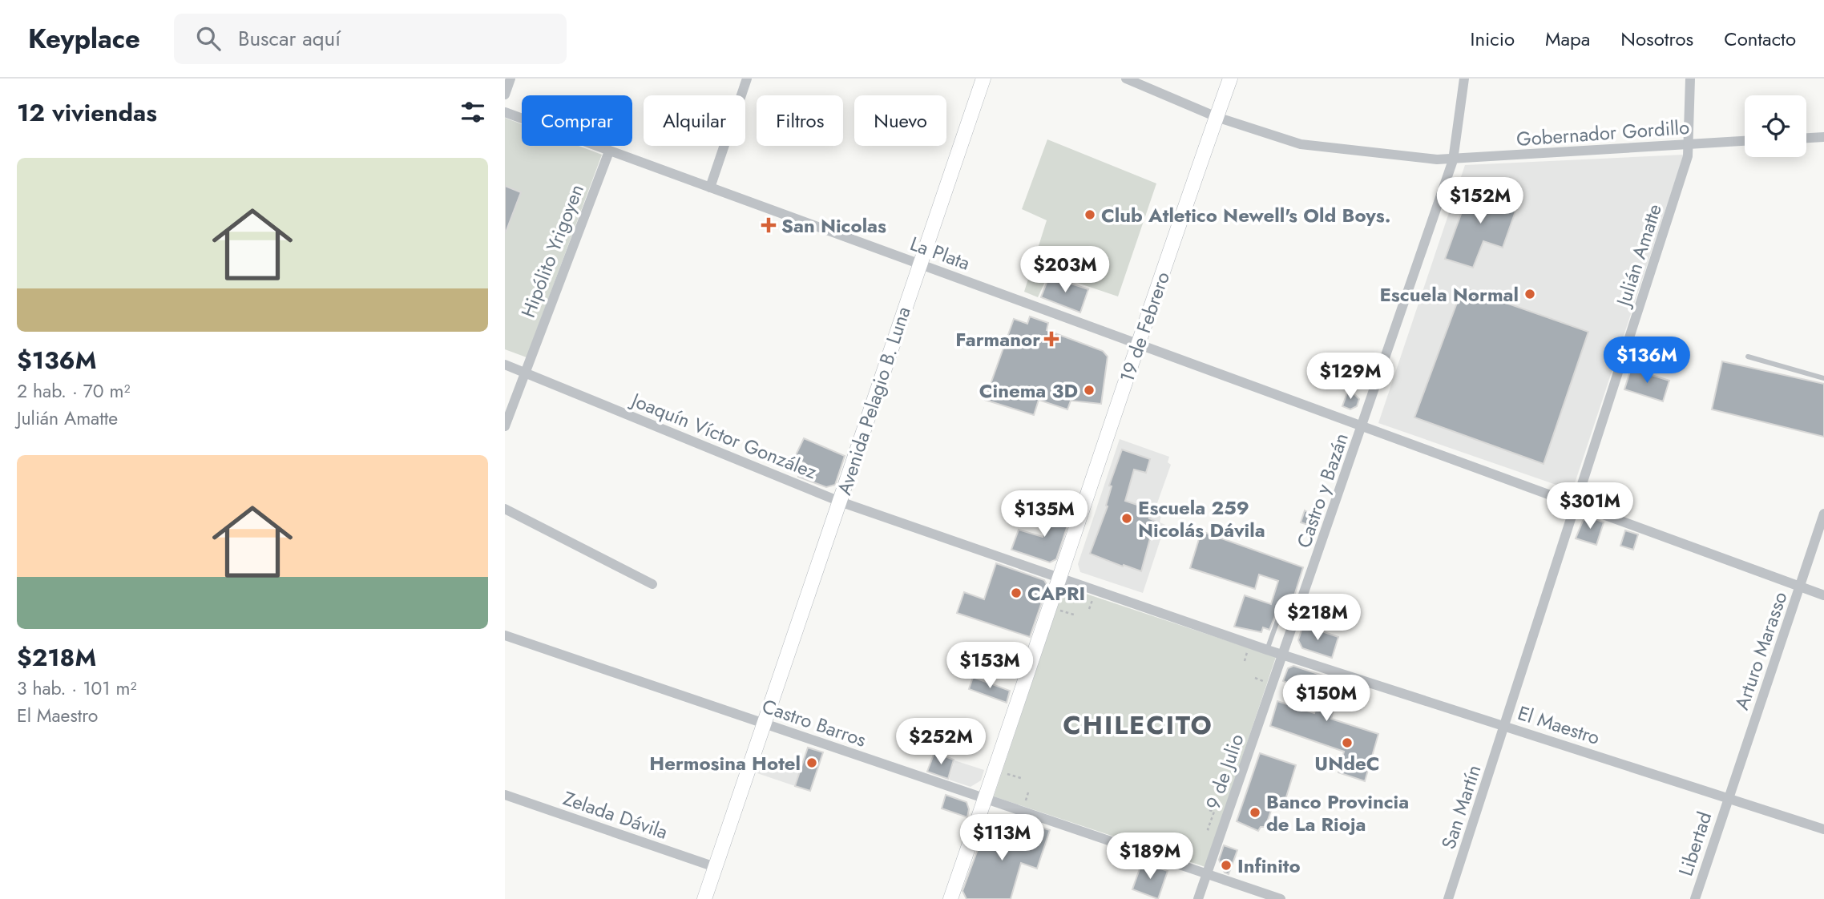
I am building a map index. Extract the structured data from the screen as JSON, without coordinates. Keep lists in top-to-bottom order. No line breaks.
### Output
{"streets":{"main road":["19 de Febrero","Avenida Pelagio B. Luna"],"street":["Gobernador Gordillo","Hipólito Yrigoyen","La Plata","Julián Amatte","Joaquín Víctor González","Castro y Bazán","Arturo Marasso","Castro Barros","El Maestro","9 de Julio","San Martín","Zelada Dávila","Libertad"]},"crossings":[["Gobernador Gordillo","Julián Amatte"],["Gobernador Gordillo","19 de Febrero"],["Gobernador Gordillo","Castro y Bazán"],["Hipólito Yrigoyen","La Plata"],["Hipólito Yrigoyen","Joaquín Víctor González"],["La Plata","Julián Amatte"],["La Plata","19 de Febrero"],["La Plata","Avenida Pelagio B. Luna"],["La Plata","Castro y Bazán"],["La Plata","Arturo Marasso"],["Julián Amatte","El Maestro"],["Julián Amatte","San Martín"],["19 de Febrero","Joaquín Víctor González"],["19 de Febrero","Castro Barros"],["Avenida Pelagio B. Luna","Joaquín Víctor González"],["Avenida Pelagio B. Luna","Castro Barros"],["Avenida Pelagio B. Luna","Zelada Dávila"],["Joaquín Víctor González","Castro y Bazán"],["Joaquín Víctor González","El Maestro"],["Joaquín Víctor González","9 de Julio"],["Castro y Bazán","El Maestro"],["Castro y Bazán","9 de Julio"],["Arturo Marasso","El Maestro"],["Arturo Marasso","Libertad"],["Castro Barros","9 de Julio"],["El Maestro","9 de Julio"],["El Maestro","San Martín"],["El Maestro","Libertad"]],"districts":["CHILECITO"],"places":{"other":["Club Atletico Newell's Old Boys.","Escuela Normal","Cinema 3D","Escuela 259 Nicolás Dávila","CAPRI","UNdeC","Hermosina Hotel","Banco Provincia de La Rioja","Infinito"],"health":["San Nicolas","Farmanor"]},"page":{"header":"Keyplace","search":"Buscar aquí","nav":["Inicio","Mapa","Nosotros","Contacto"],"heading":"12 viviendas","chip":["Comprar","Alquilar","Filtros","Nuevo"],"list":[{"name":"$136M","note":"2 hab. · 70 m² · Julián Amatte"},{"name":"$218M","note":"3 hab. · 101 m² · El Maestro"}],"price":["$152M","$203M","$136M","$129M","$301M","$135M","$218M","$153M","$150M","$252M","$113M","$189M"]}}
